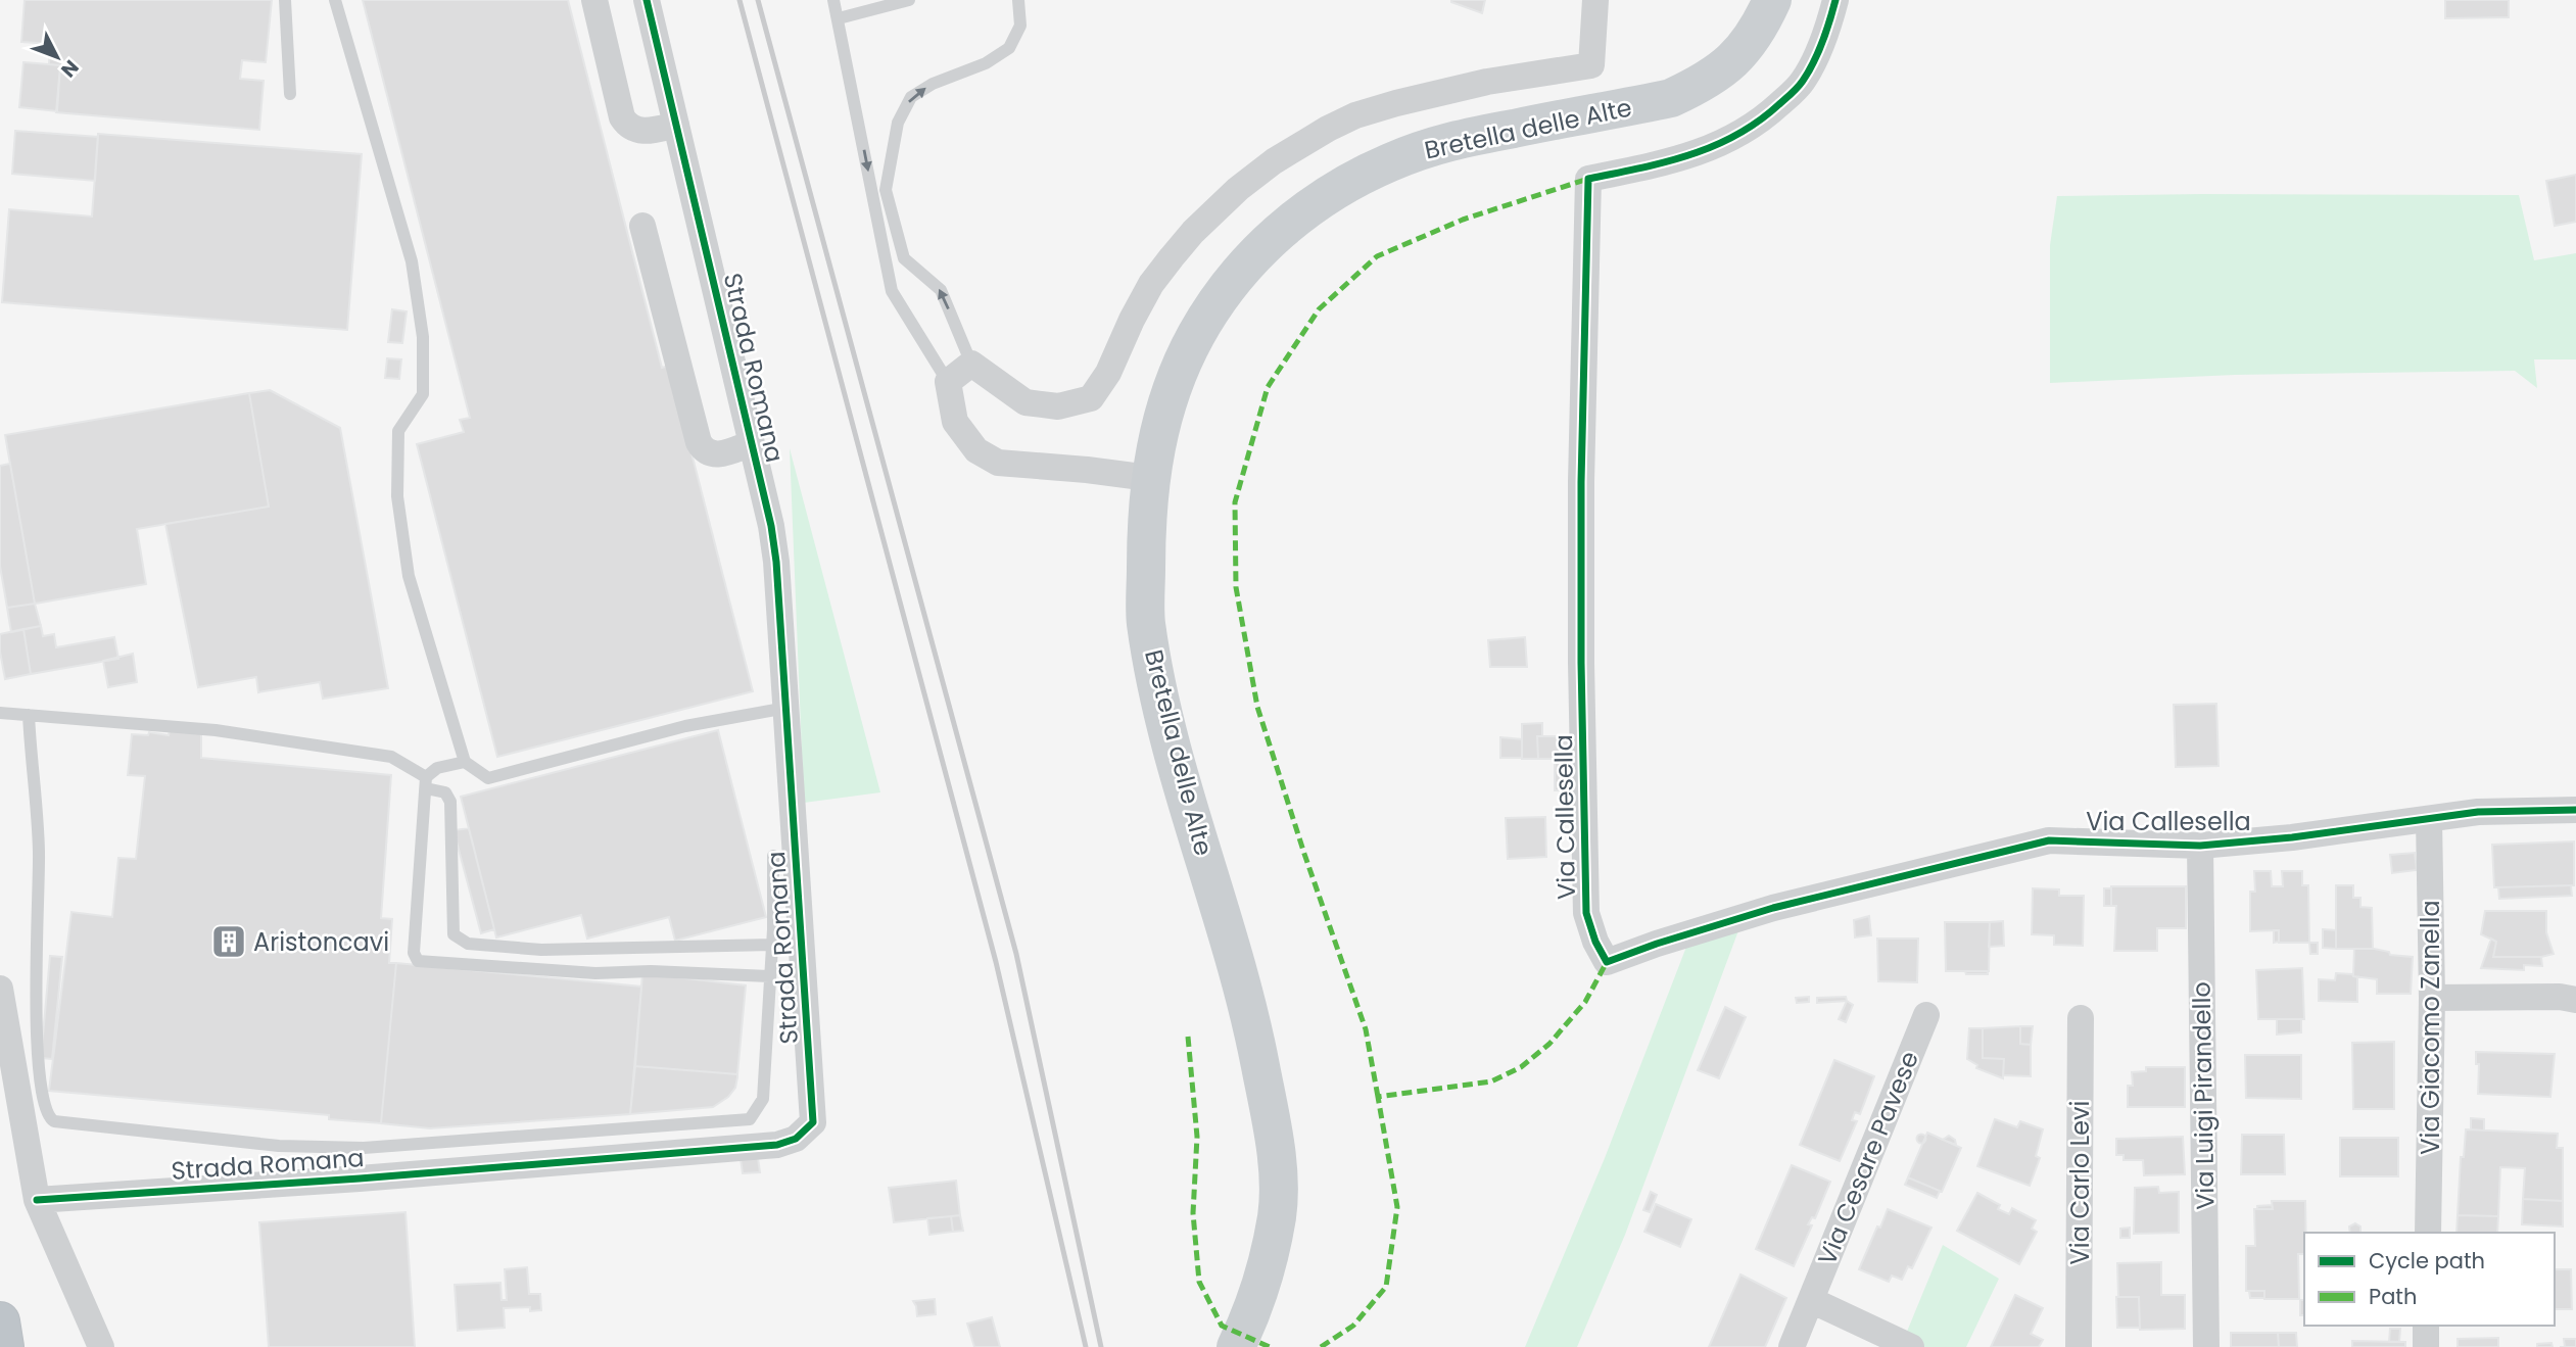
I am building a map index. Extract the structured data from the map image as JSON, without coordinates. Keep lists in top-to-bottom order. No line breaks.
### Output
{"streets":{"main road":["Bretella delle Alte"],"street":["Strada Romana","Via Callesella","Via Giacomo Zanella","Via Luigi Pirandello","Via Cesare Pavese","Via Carlo Levi"]},"crossings":[["Via Callesella","Via Giacomo Zanella"],["Via Callesella","Via Luigi Pirandello"]],"places":{"building":["Aristoncavi"]},"legend":["Cycle path","Path"],"north":"bottom right"}
